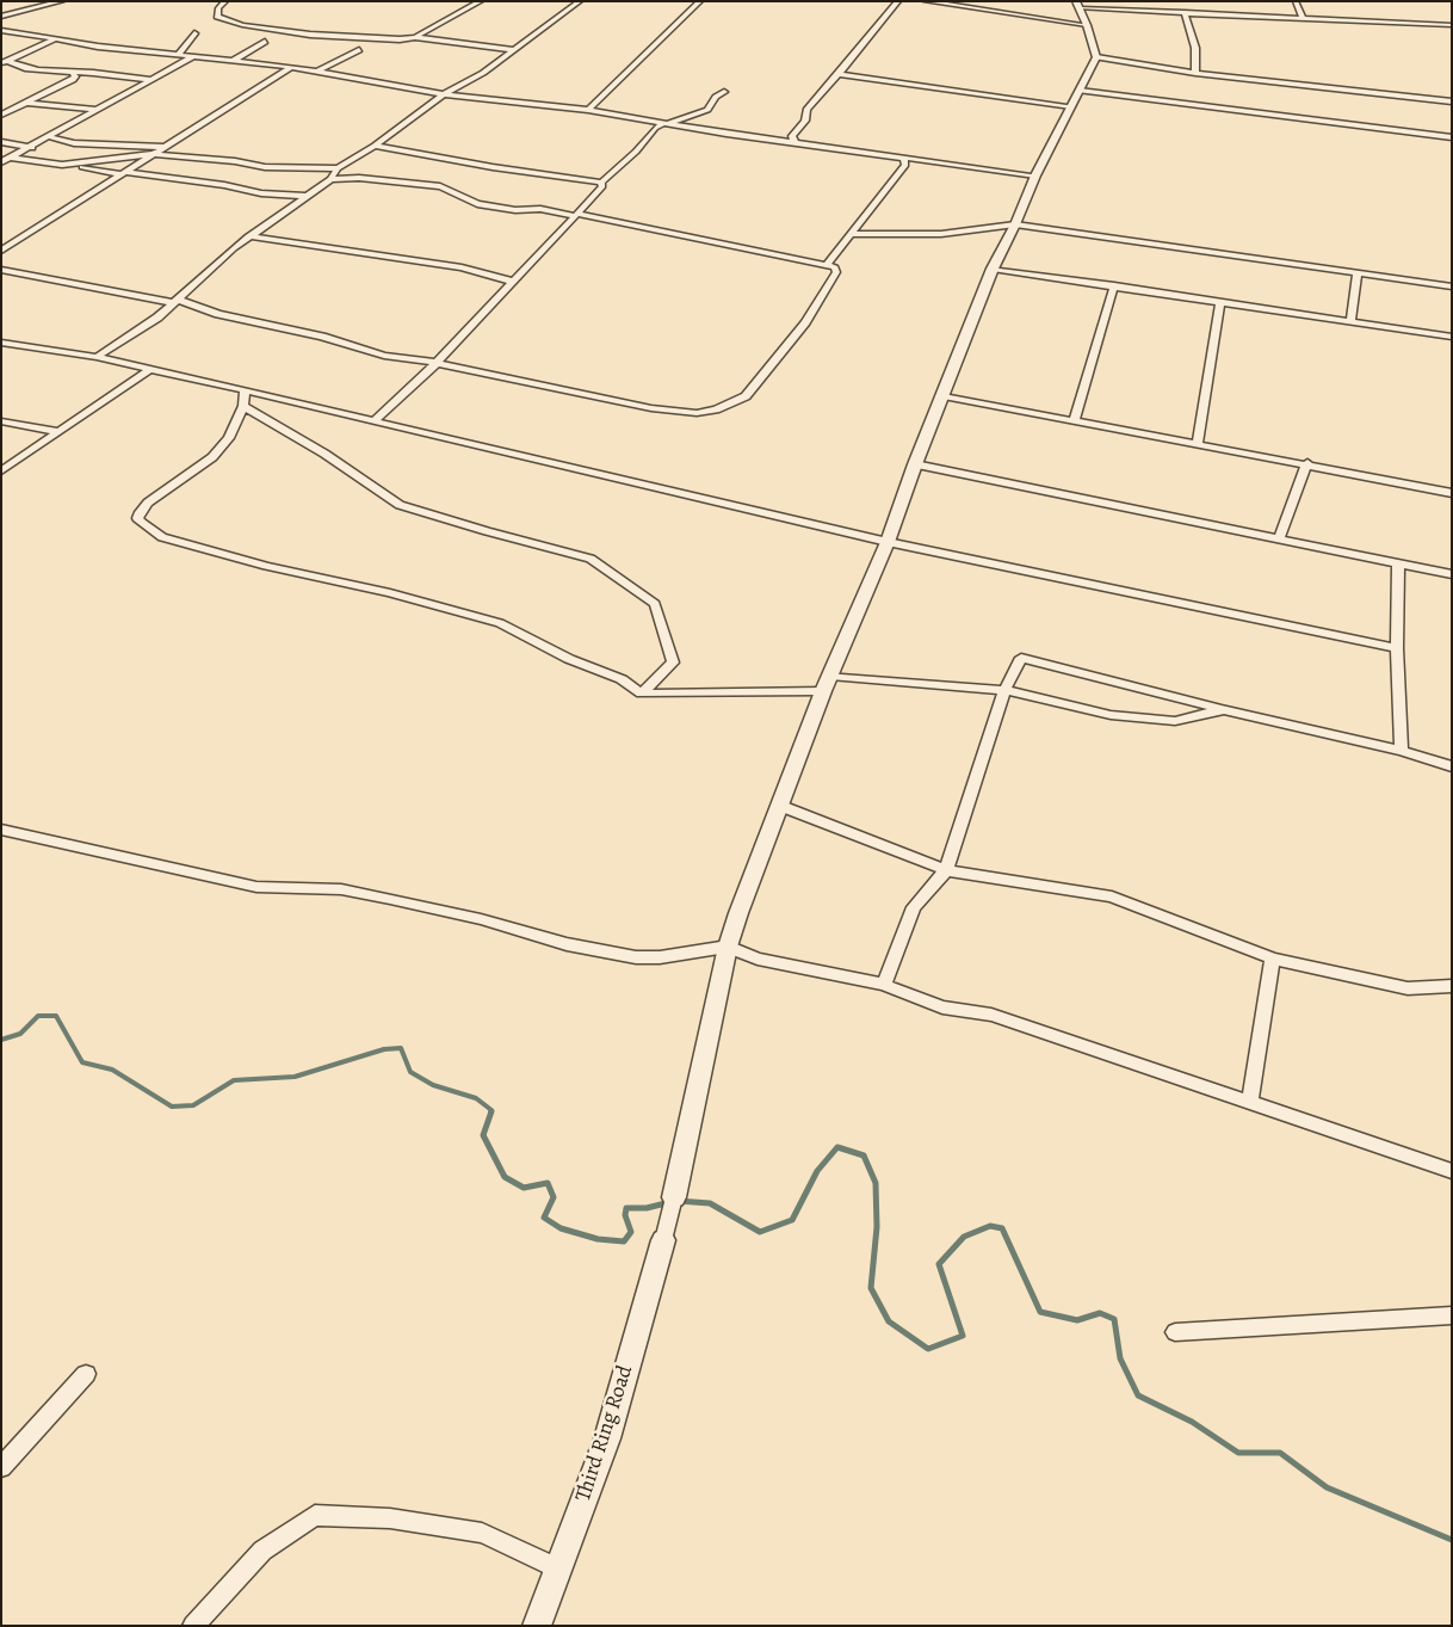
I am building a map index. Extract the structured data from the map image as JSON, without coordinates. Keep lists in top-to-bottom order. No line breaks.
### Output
{"streets":{"street":["Third Ring Road"]}}
